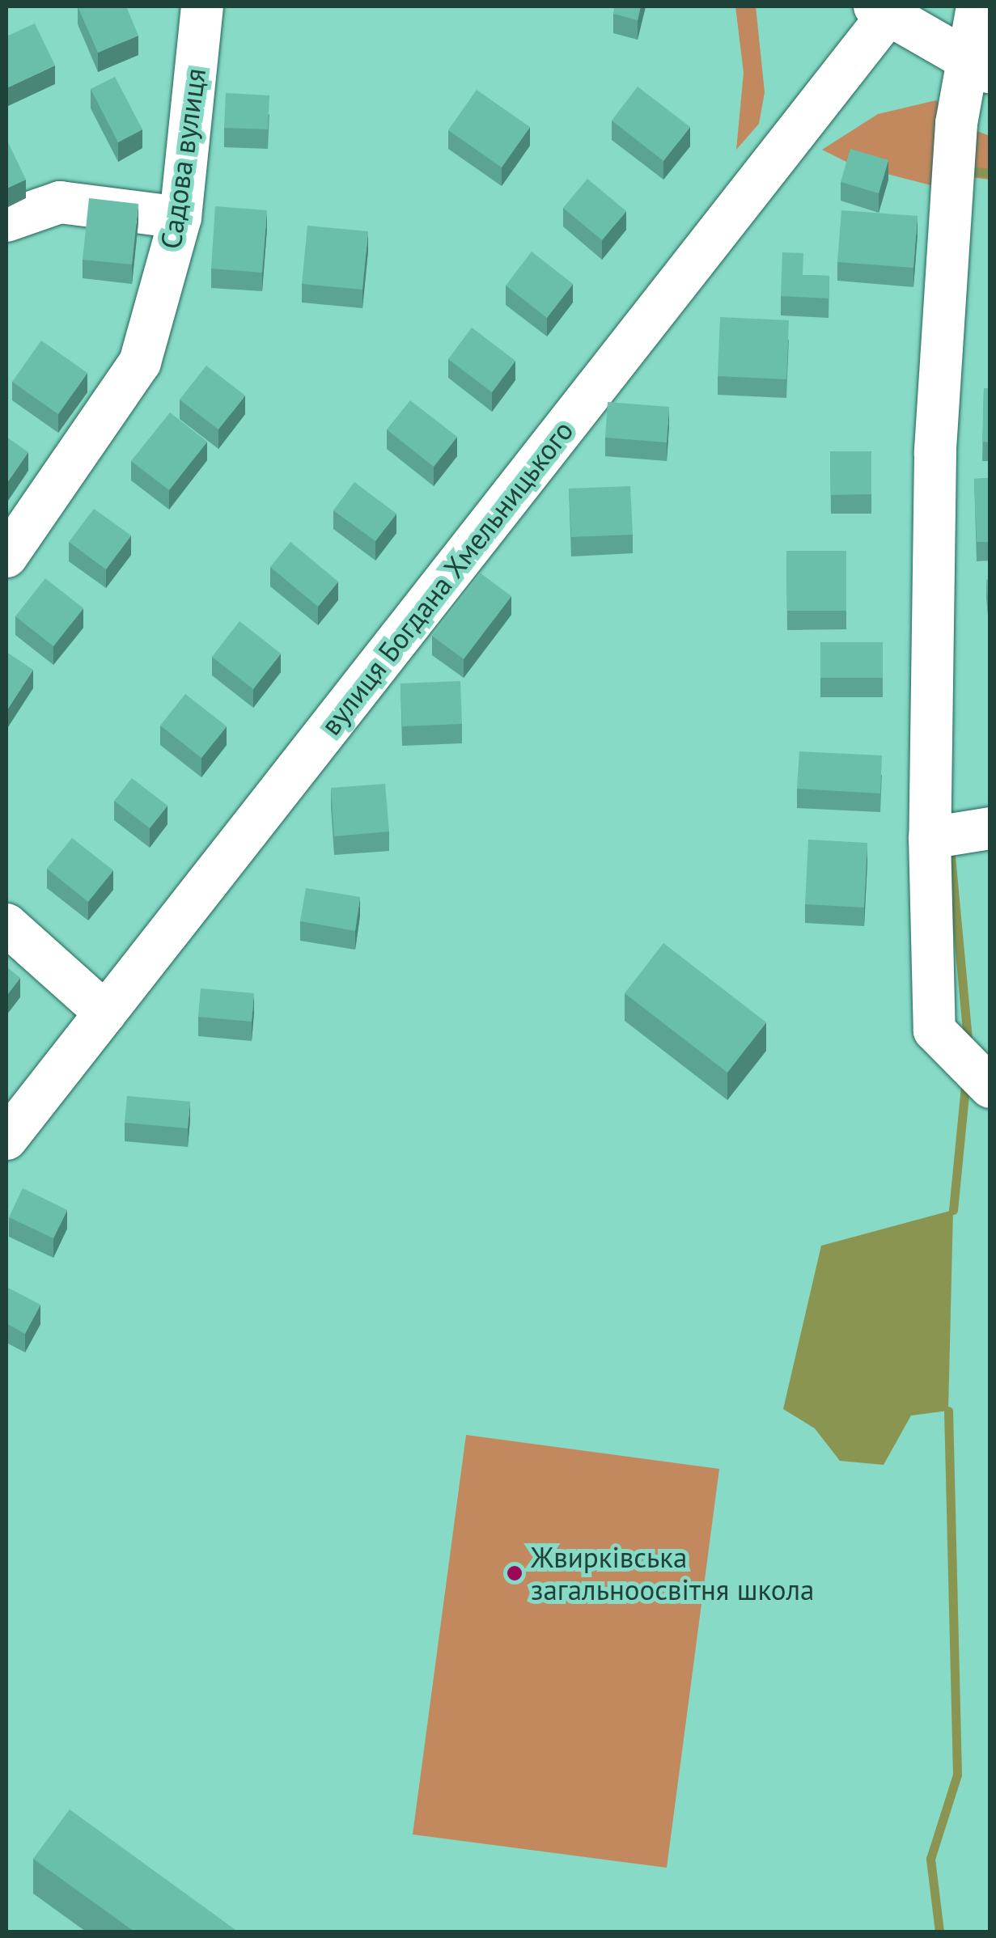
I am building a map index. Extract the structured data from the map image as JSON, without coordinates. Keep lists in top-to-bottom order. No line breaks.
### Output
{"streets":{"street":["Садова вулиця","вулиця Богдана Хмельницького"]},"places":["Жвирківська загальноосвітня школа"]}
